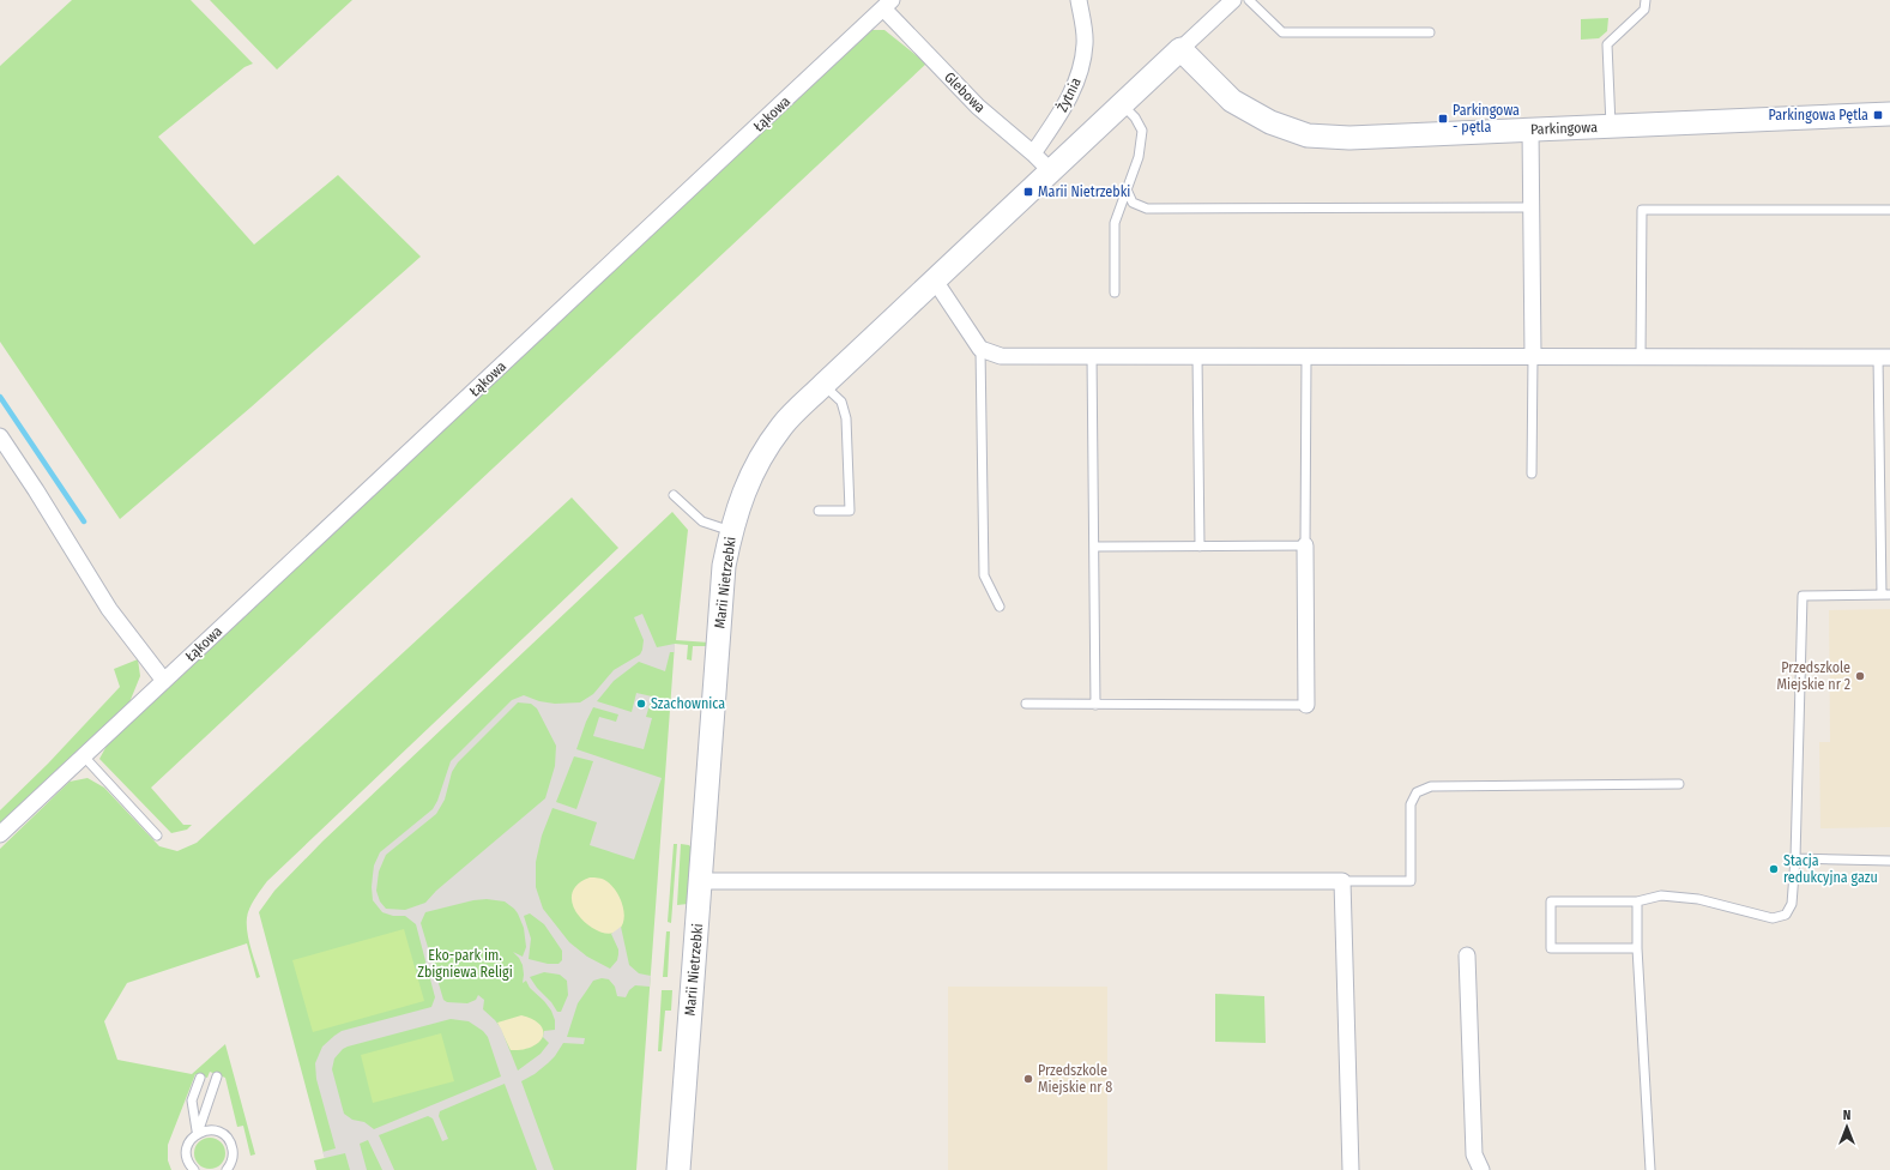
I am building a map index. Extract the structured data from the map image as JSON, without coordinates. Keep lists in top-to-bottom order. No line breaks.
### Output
{"streets":{"street":["Glebowa","Żytnia","Łąkowa","Parkingowa","Marii Nietrzebki"]},"crossings":[["Glebowa","Żytnia"],["Glebowa","Łąkowa"],["Glebowa","Marii Nietrzebki"],["Parkingowa","Marii Nietrzebki"]],"parks":["Eko-park im. Zbigniewa Religi"],"places":{"transit":["Parkingowa Pętla","Parkingowa - pętla","Marii Nietrzebki"],"other":["Przedszkole Miejskie nr 2","Szachownica","Stacja redukcyjna gazu","Przedszkole Miejskie nr 8"]},"north":"top"}
